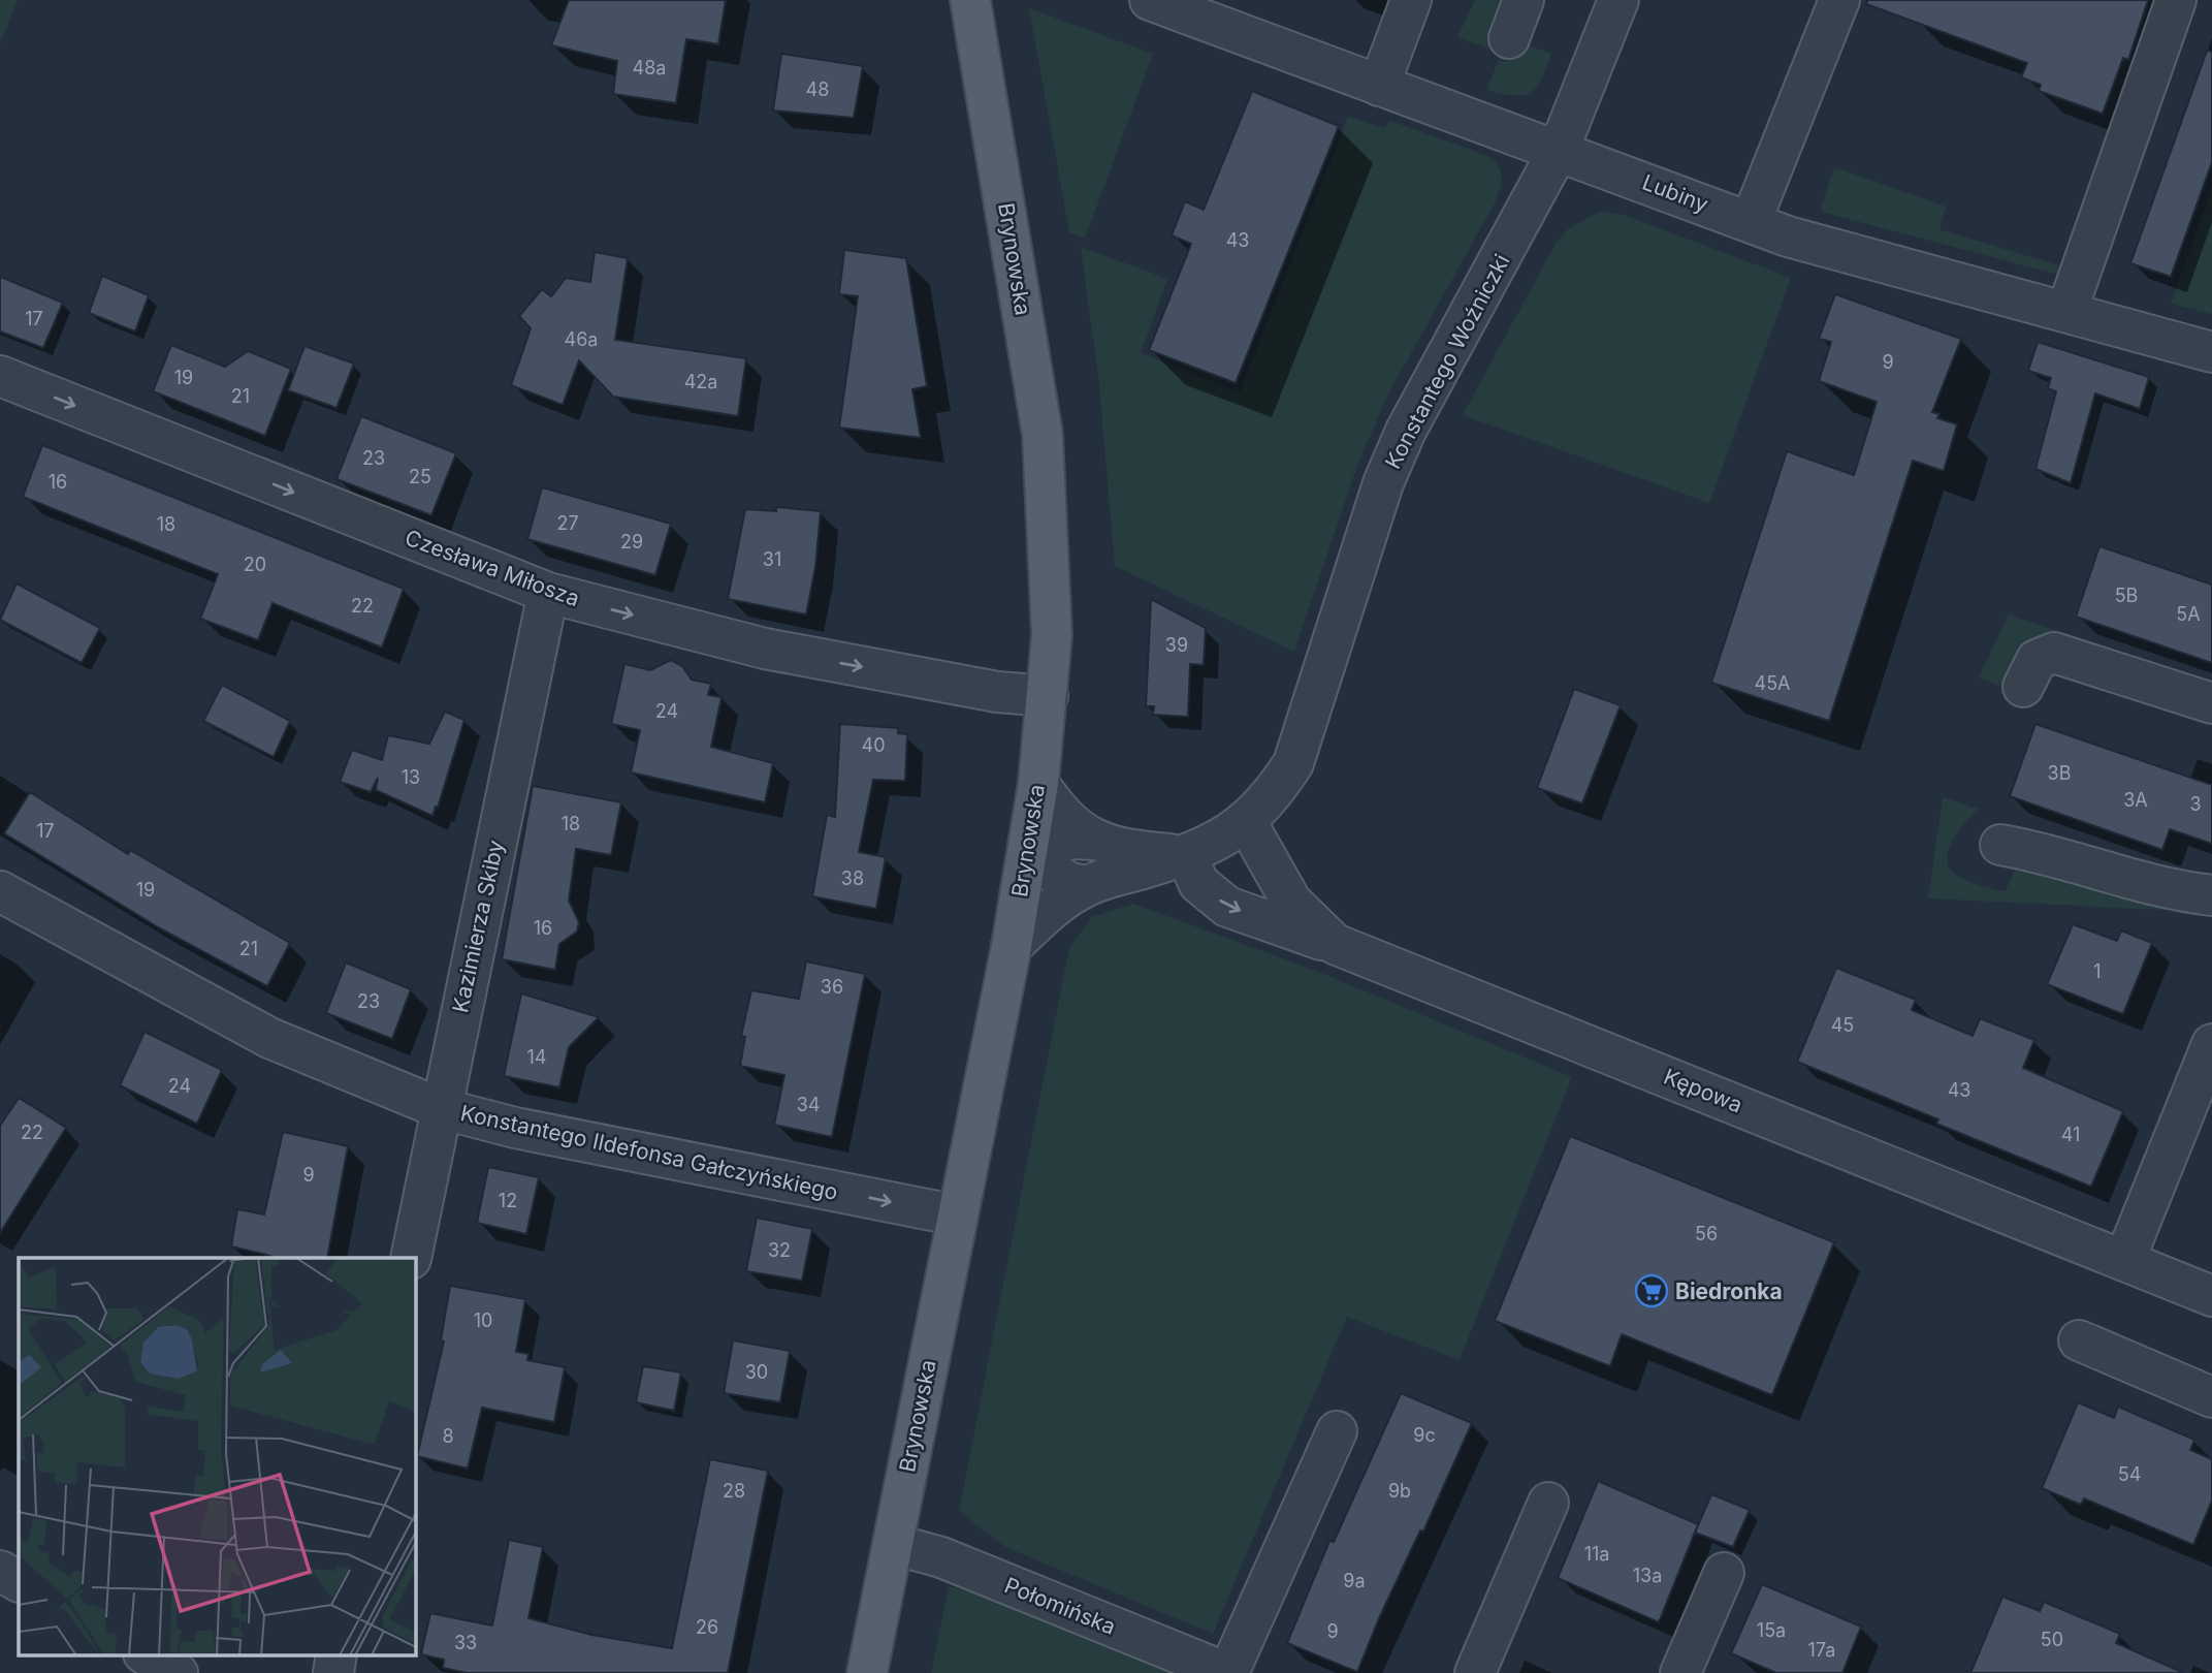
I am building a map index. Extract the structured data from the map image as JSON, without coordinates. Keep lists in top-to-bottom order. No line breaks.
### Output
{"streets":{"main road":["Brynowska"],"street":["Lubiny","Konstantego Woźniczki","Czesława Miłosza","Kazimierza Skiby","Kępowa","Konstantego Ildefonsa Gałczyńskiego","Połomińska"]},"crossings":[["Lubiny","Konstantego Woźniczki"],["Brynowska","Konstantego Woźniczki"],["Brynowska","Czesława Miłosza"],["Brynowska","Konstantego Ildefonsa Gałczyńskiego"],["Brynowska","Połomińska"],["Konstantego Woźniczki","Kępowa"],["Czesława Miłosza","Kazimierza Skiby"],["Kazimierza Skiby","Konstantego Ildefonsa Gałczyńskiego"]],"one_way":["Czesława Miłosza","Konstantego Ildefonsa Gałczyńskiego"],"places":{"supermarket":["Biedronka"]},"house_numbers":["48a","48","43","17","46a","9","19","42a","21","23","25","16","27","18","29","31","20","5B","22","5A","39","45A","24","40","3B","13","3A","3","18","17","38","19","16","21","1","36","23","45","14","24","43","34","22","41","9","12","56","32","10","30","9c","8","54","28","9b","11a","13a","9a","26","15a","9","50","33","17a"]}
